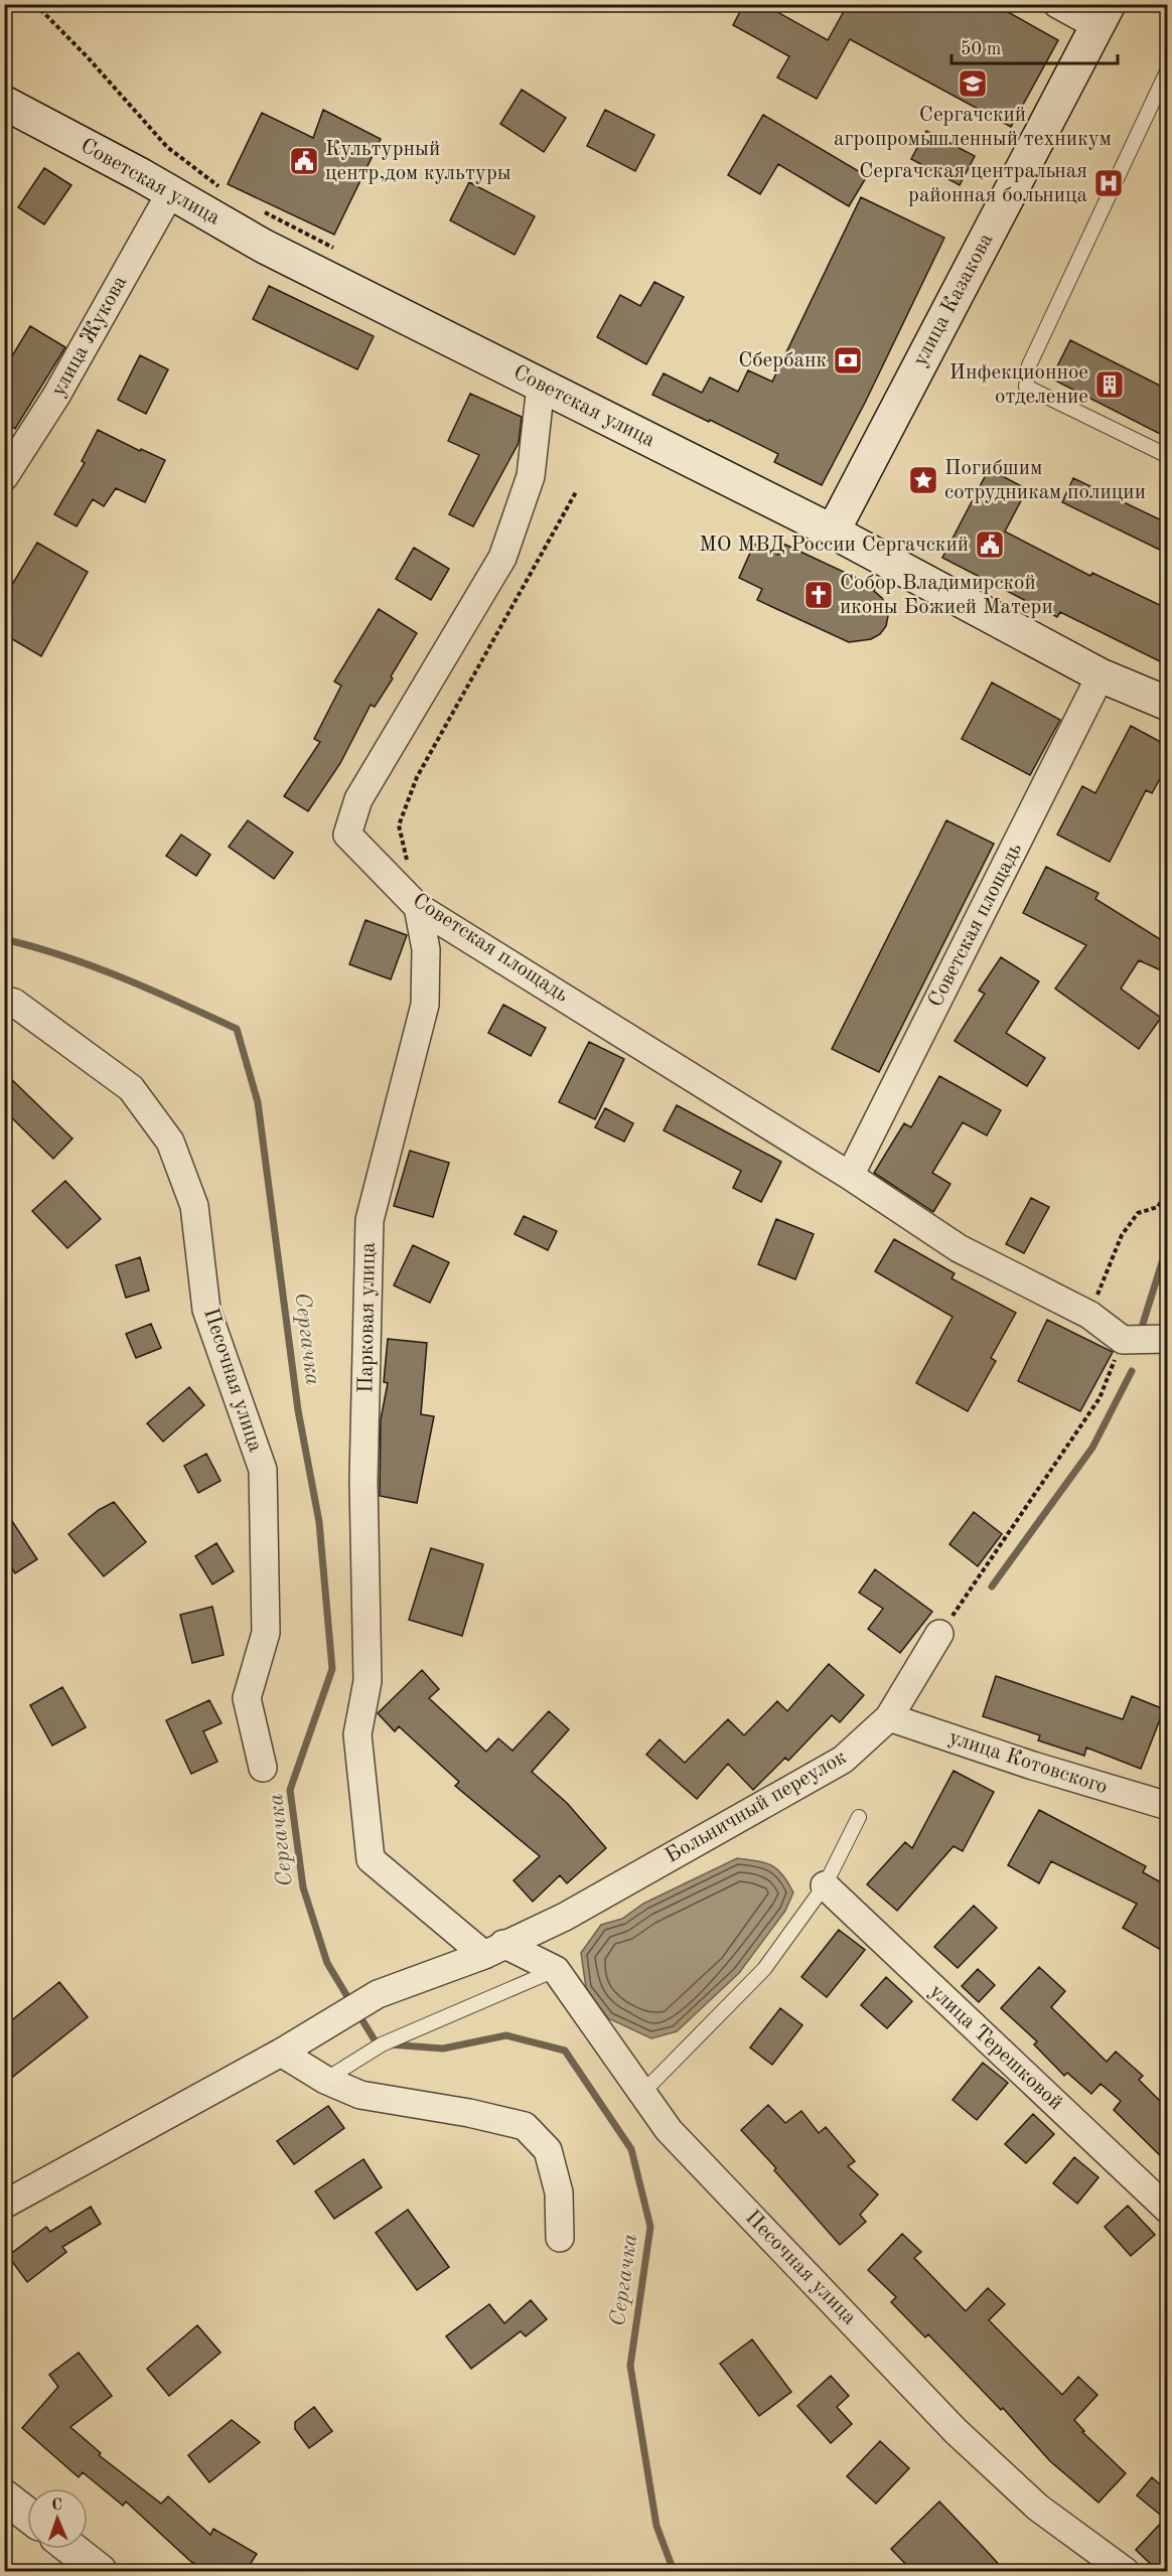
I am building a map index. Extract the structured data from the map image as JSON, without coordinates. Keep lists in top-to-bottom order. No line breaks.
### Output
{"streets":{"main road":["Советская улица","улица Казакова"],"street":["улица Жукова","Советская площадь","Парковая улица","Песочная улица","улица Котовского","Больничный переулок","улица Терешковой"]},"crossings":[["Советская улица","улица Казакова"],["Советская улица","улица Жукова"],["Советская улица","Советская площадь"],["Советская площадь","Парковая улица"],["Парковая улица","Песочная улица"],["Песочная улица","Больничный переулок"],["улица Котовского","Больничный переулок"]],"water":["Сергачка"],"places":{"school or university":["Сергачский агропромышленный техникум"],"public building":["Культурный центр,дом культуры","МО МВД России Сергачский"],"hospital":["Сергачская центральная районная больница"],"bank":["Сбербанк"],"building":["Инфекционное отделение"],"place":["Погибшим сотрудникам полиции"],"church":["Собор Владимирской иконы Божией Матери"]},"scale_bar":"50 m","north":"top"}
